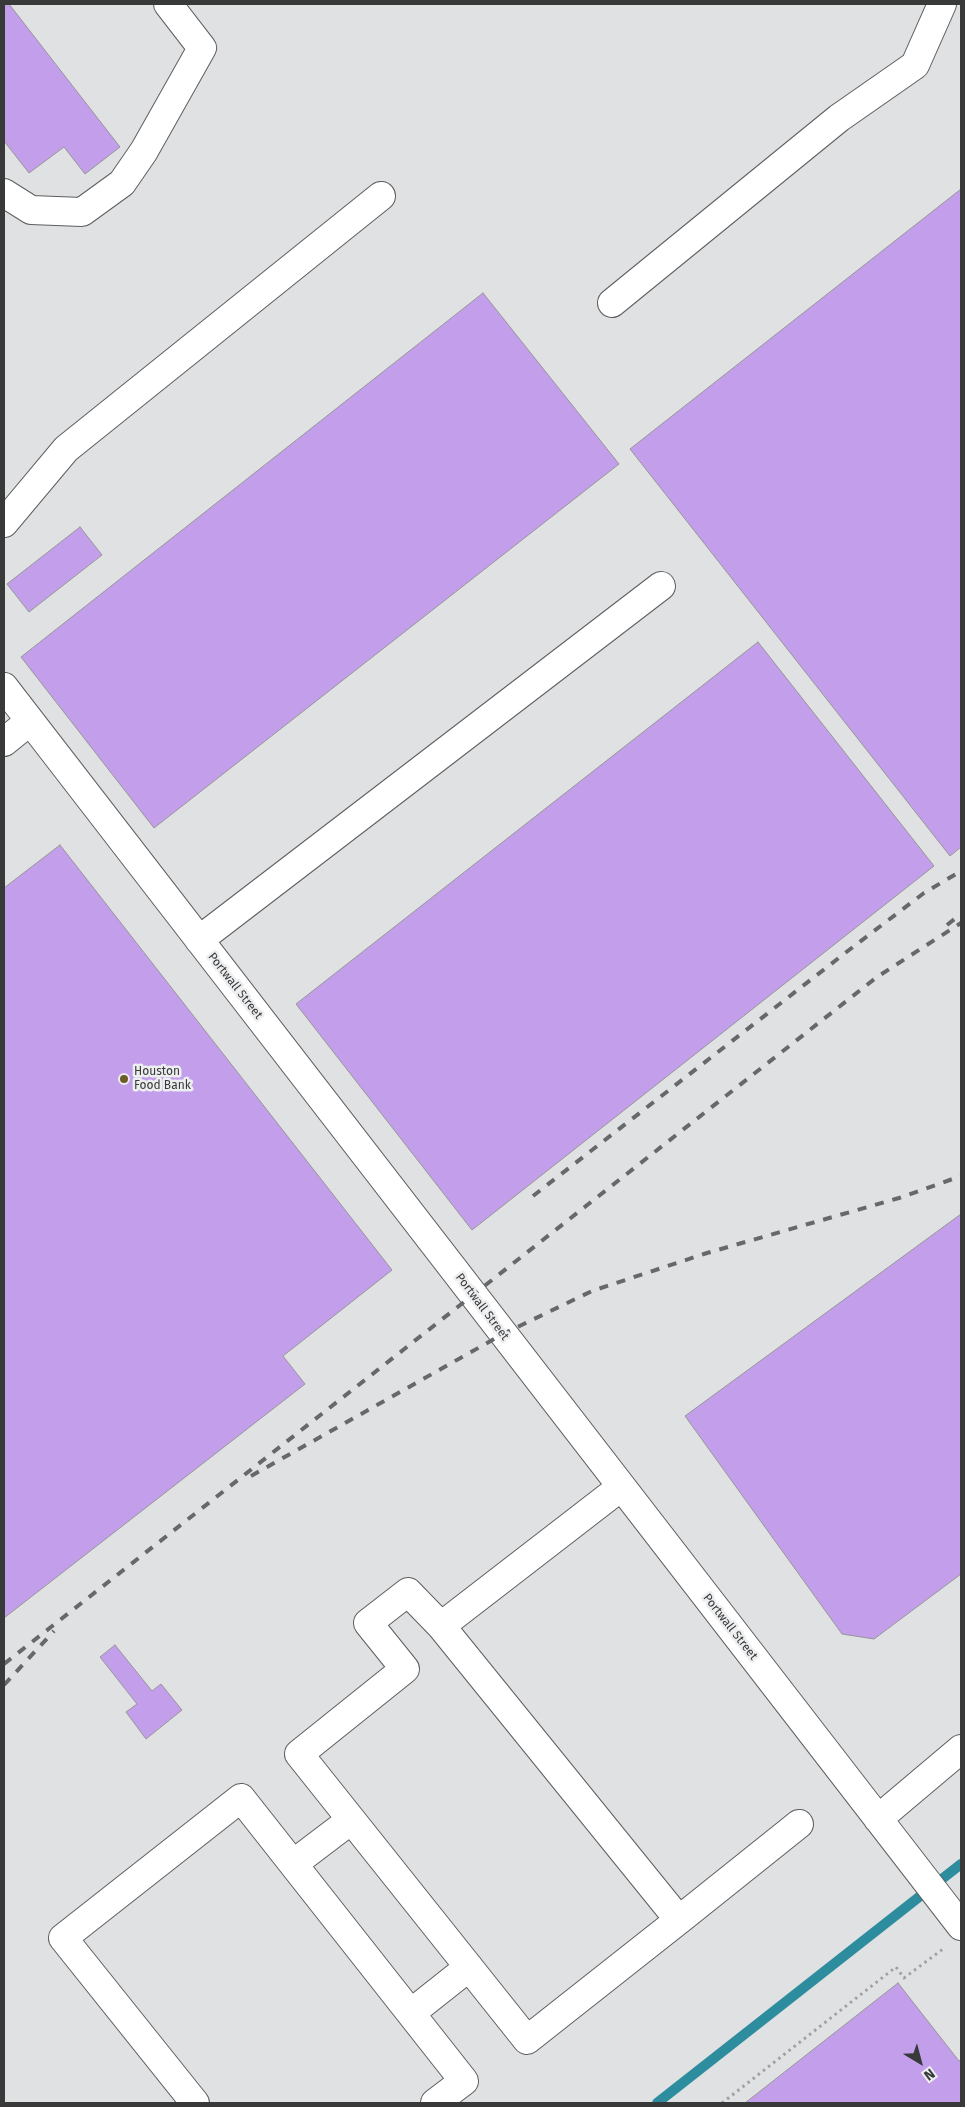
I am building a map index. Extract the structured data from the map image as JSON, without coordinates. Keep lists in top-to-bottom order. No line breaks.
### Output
{"streets":{"street":["Portwall Street"]},"places":["Houston Food Bank"],"north":"bottom right"}
